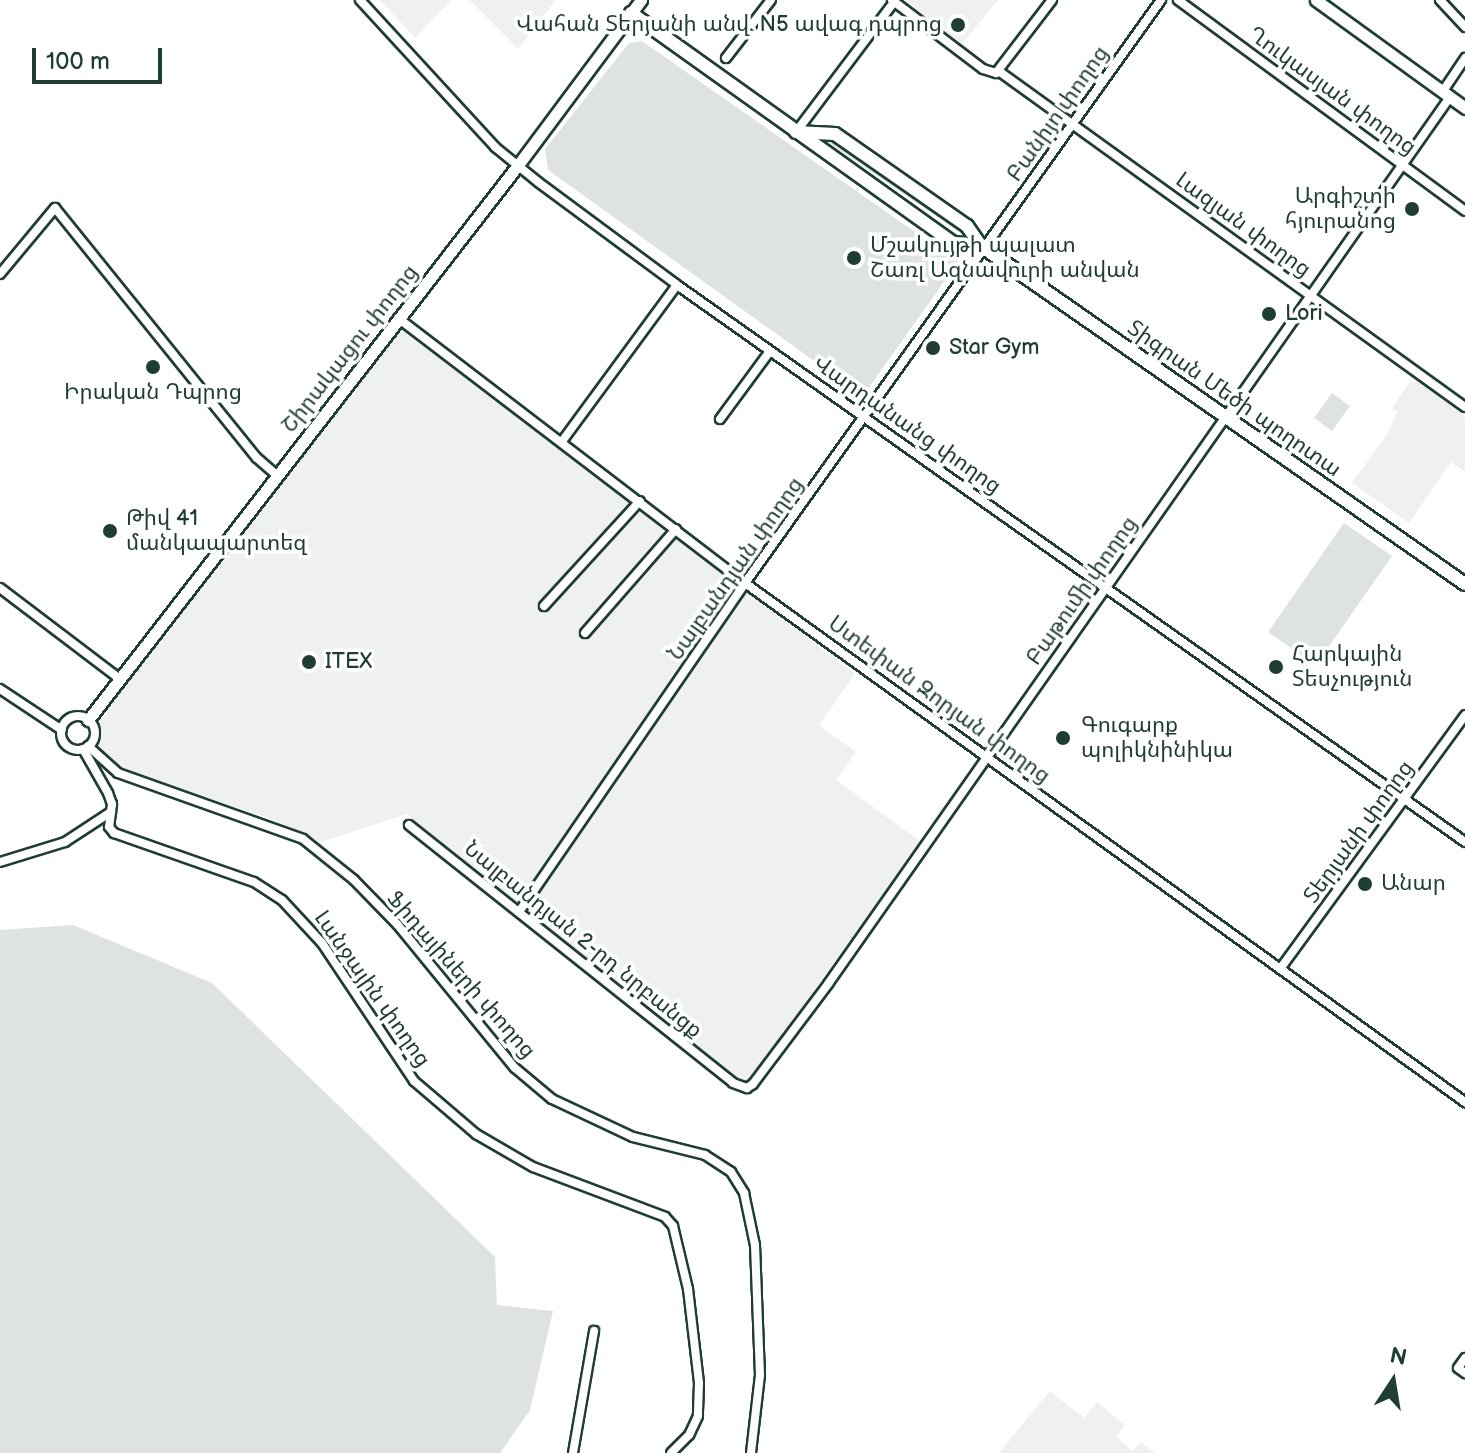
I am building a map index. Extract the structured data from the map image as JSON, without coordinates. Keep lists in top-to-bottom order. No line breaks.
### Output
{"streets":{"main road":["Տիգրան Մեծի պողոտա"],"street":["Ղուկասյան փողոց","Բանիյո փողոց","Լազյան փողոց","Շիրակացու փողոց","Վարդանանց փողոց","Նալբանդյան փողոց","Բաթումի փողոց","Ստեփան Զորյան փողոց","Տերյանի փողոց","Նալբանդյան 2-րդ նրբանցք","Ֆիդայիների փողոց","Լանջային փողոց"]},"crossings":[["Ղուկասյան փողոց","Բաթումի փողոց"],["Բանիյո փողոց","Լազյան փողոց"],["Բանիյո փողոց","Տիգրան Մեծի պողոտա"],["Բանիյո փողոց","Նալբանդյան փողոց"],["Լազյան փողոց","Բաթումի փողոց"],["Շիրակացու փողոց","Տիգրան Մեծի պողոտա"],["Շիրակացու փողոց","Վարդանանց փողոց"],["Շիրակացու փողոց","Ստեփան Զորյան փողոց"],["Շիրակացու փողոց","Ֆիդայիների փողոց"],["Շիրակացու փողոց","Լանջային փողոց"],["Տիգրան Մեծի պողոտա","Նալբանդյան փողոց"],["Տիգրան Մեծի պողոտա","Բաթումի փողոց"],["Վարդանանց փողոց","Նալբանդյան փողոց"],["Վարդանանց փողոց","Բաթումի փողոց"],["Վարդանանց փողոց","Տերյանի փողոց"],["Նալբանդյան փողոց","Ստեփան Զորյան փողոց"],["Նալբանդյան փողոց","Նալբանդյան 2-րդ նրբանցք"],["Բաթումի փողոց","Ստեփան Զորյան փողոց"],["Բաթումի փողոց","Նալբանդյան 2-րդ նրբանցք"],["Ստեփան Զորյան փողոց","Տերյանի փողոց"],["Ֆիդայիների փողոց","Լանջային փողոց"]],"places":["Վահան Տերյանի անվ. N5 ավագ դպրոց","Արգիշտի հյուրանոց","Մշակույթի պալատ Շառլ Ազնավուրի անվան","Lori","Star Gym","Իրական Դպրոց","Թիվ 41 մանկապարտեզ","ITEX","Հարկային Տեսչություն","Գուգարք պոլիկնինիկա","Անար"],"scale_bar":"100 m","north":"top"}
